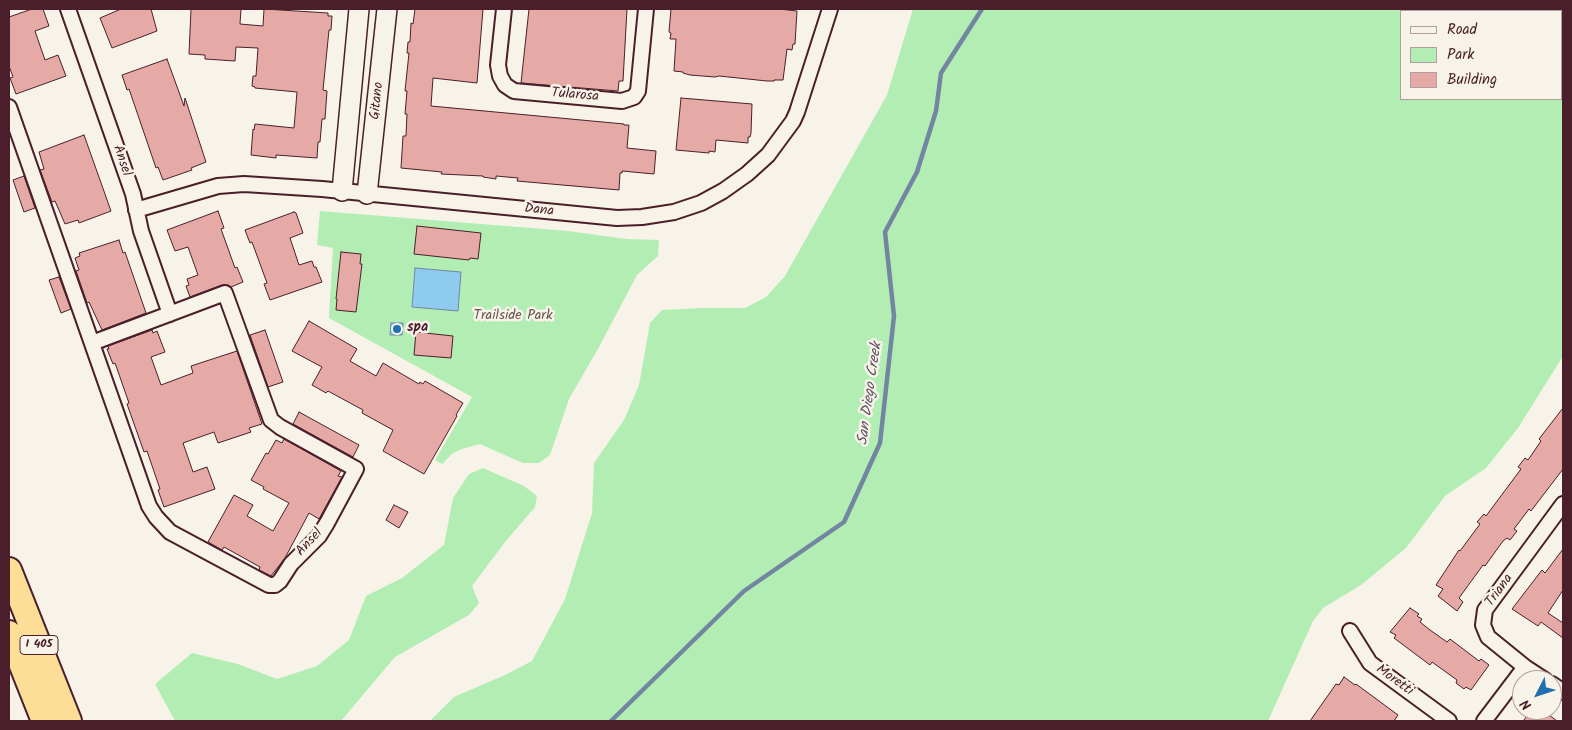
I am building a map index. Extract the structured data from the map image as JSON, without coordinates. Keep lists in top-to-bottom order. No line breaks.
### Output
{"streets":{"highway":["I 405"],"street":["Tularosa","Gitano","Ansel","Dana","Triana","Moretti"]},"crossings":[["Gitano","Dana"],["Ansel","Dana"]],"water":["San Diego Creek"],"parks":["Trailside Park"],"places":["spa"],"legend":["Road","Park","Building"],"north":"bottom left"}
